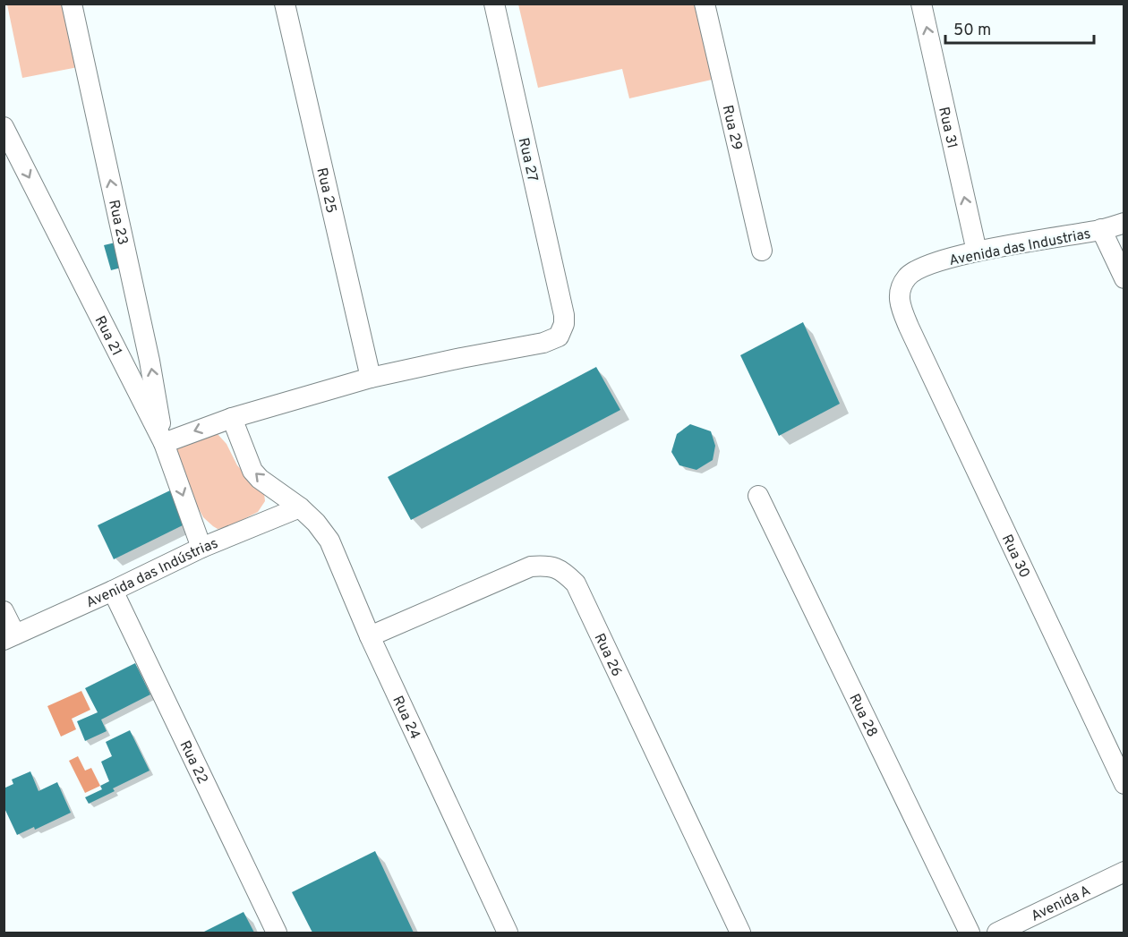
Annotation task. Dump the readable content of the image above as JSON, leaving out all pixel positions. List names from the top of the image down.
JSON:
{
  "streets": {
    "street": [
      "Rua 29",
      "Rua 31",
      "Rua 27",
      "Rua 25",
      "Rua 23",
      "Avenida das Industrias",
      "Rua 21",
      "Rua 30",
      "Avenida das Indústrias",
      "Rua 26",
      "Rua 28",
      "Rua 24",
      "Rua 22",
      "Avenida A"
    ]
  },
  "crossings": [
    ["Rua 31", "Avenida das Industrias"],
    ["Rua 27", "Rua 25"],
    ["Rua 23", "Rua 21"],
    ["Avenida das Industrias", "Rua 30"],
    ["Rua 21", "Avenida das Indústrias"],
    ["Avenida das Indústrias", "Rua 24"],
    ["Avenida das Indústrias", "Rua 22"],
    ["Rua 26", "Rua 24"]
  ],
  "one_way": ["Rua 31", "Rua 23", "Rua 21"],
  "scale_bar": "50 m"
}
